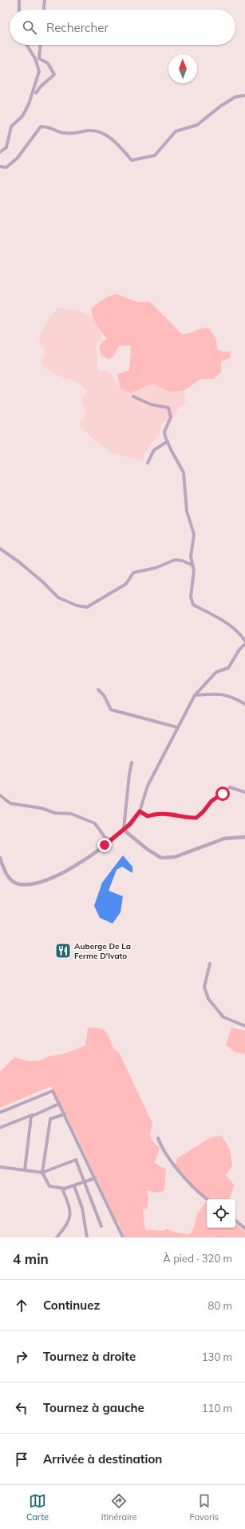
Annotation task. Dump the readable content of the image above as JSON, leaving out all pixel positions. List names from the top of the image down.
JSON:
{
  "places": {
    "restaurant": ["Auberge De La Ferme D'Ivato"]
  },
  "north": "top",
  "page": {
    "search": "Rechercher",
    "heading": ["4 min", "À pied · 320 m"],
    "list": [
      ["Continuez", "80 m"],
      ["Tournez à droite", "130 m"],
      ["Tournez à gauche", "110 m"],
      "Arrivée à destination"
    ],
    "nav": ["Carte", "Itinéraire", "Favoris"]
  }
}
